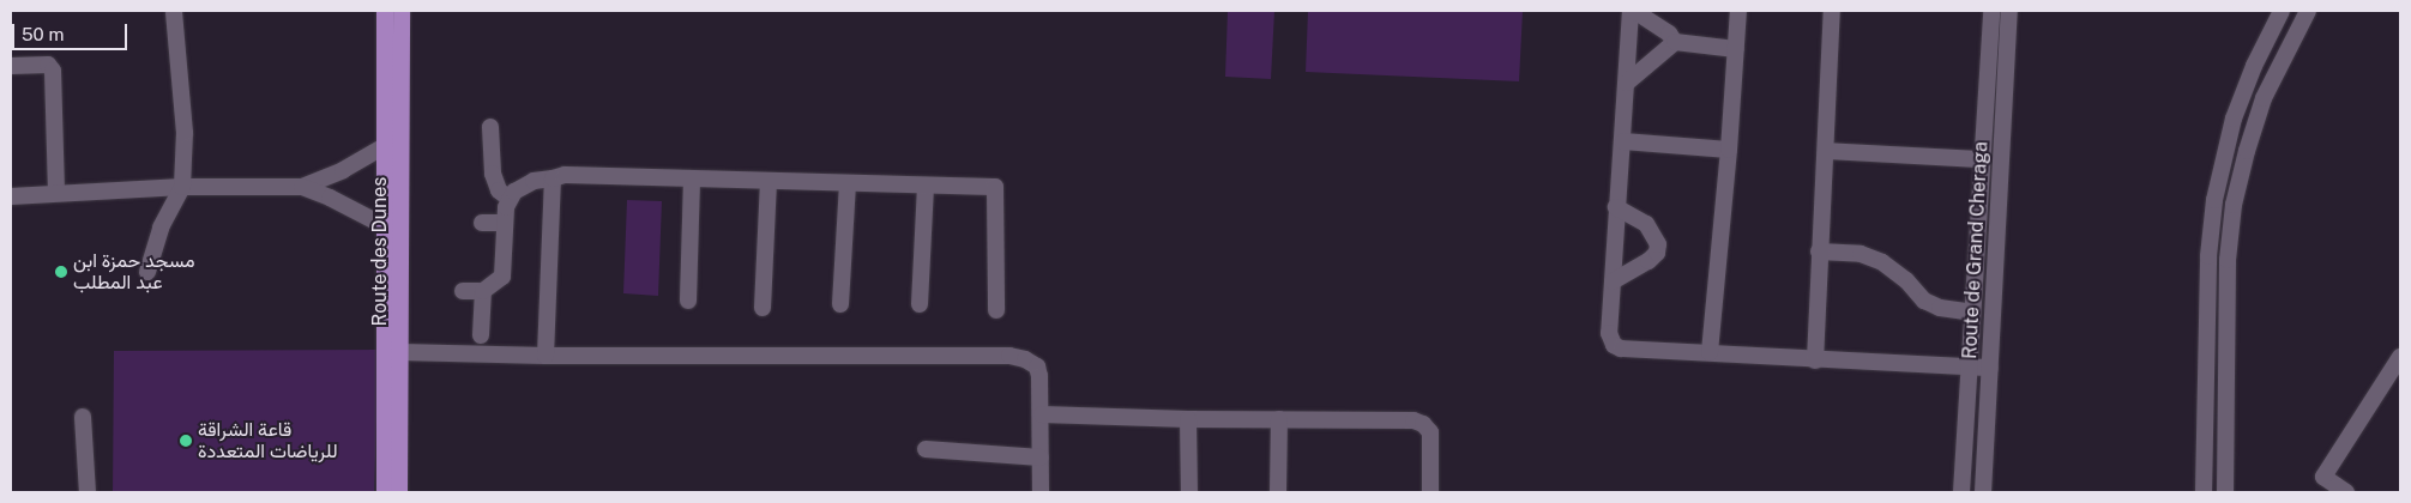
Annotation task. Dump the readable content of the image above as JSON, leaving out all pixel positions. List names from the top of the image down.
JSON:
{
  "streets": {
    "main road": ["Route des Dunes"],
    "street": ["Route de Grand Cheraga"]
  },
  "places": ["مسجد حمزة ابن عبد المطلب", "قاعة الشراقة للرياضات المتعددة"],
  "scale_bar": "50 m"
}
